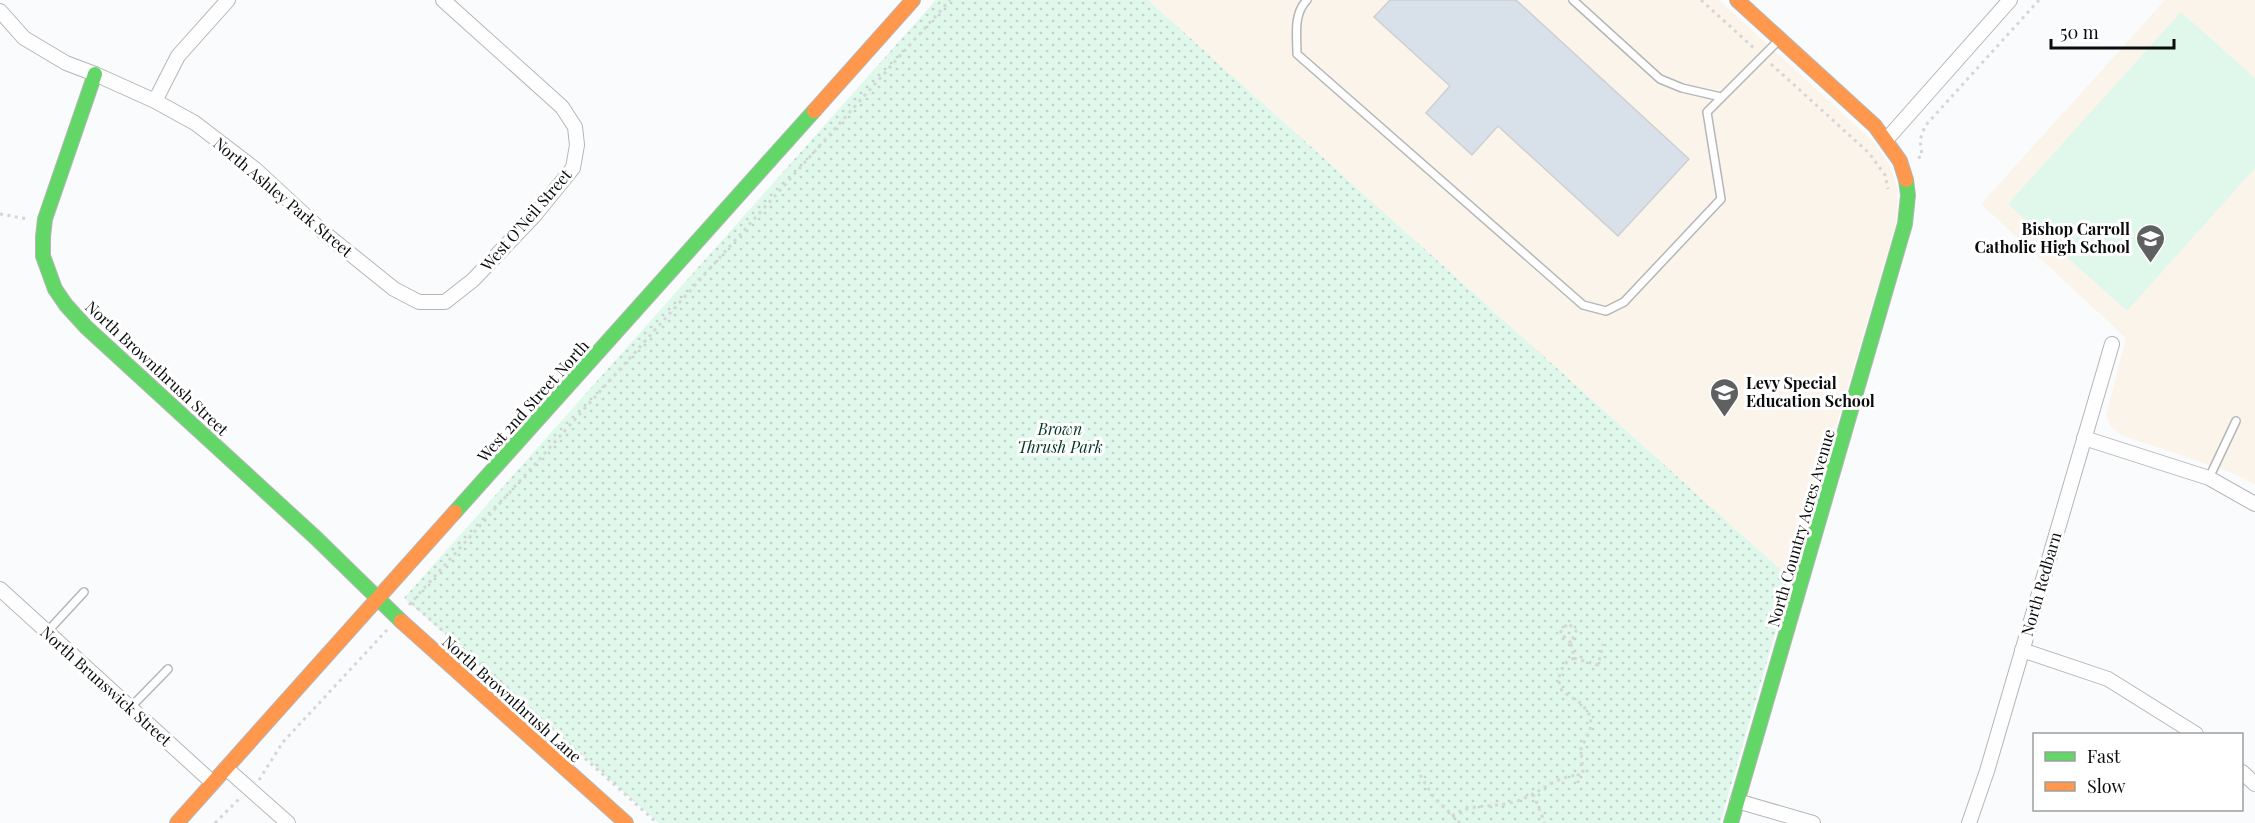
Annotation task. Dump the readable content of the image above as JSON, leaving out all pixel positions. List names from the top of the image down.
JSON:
{
  "streets": {
    "street": [
      "North Ashley Park Street",
      "West O'Neil Street",
      "North Brownthrush Street",
      "West 2nd Street North",
      "North Country Acres Avenue",
      "North Redbarn",
      "North Brunswick Street",
      "North Brownthrush Lane"
    ]
  },
  "crossings": [
    ["North Ashley Park Street", "West O'Neil Street"],
    ["North Ashley Park Street", "North Brownthrush Street"],
    ["North Brownthrush Street", "West 2nd Street North"],
    ["North Brownthrush Street", "North Brownthrush Lane"],
    ["West 2nd Street North", "North Brunswick Street"],
    ["West 2nd Street North", "North Brownthrush Lane"]
  ],
  "parks": ["Brown Thrush Park"],
  "places": {
    "school or university": ["Bishop Carroll Catholic High School", "Levy Special Education School"]
  },
  "legend": ["Fast", "Slow"],
  "scale_bar": "50 m"
}
